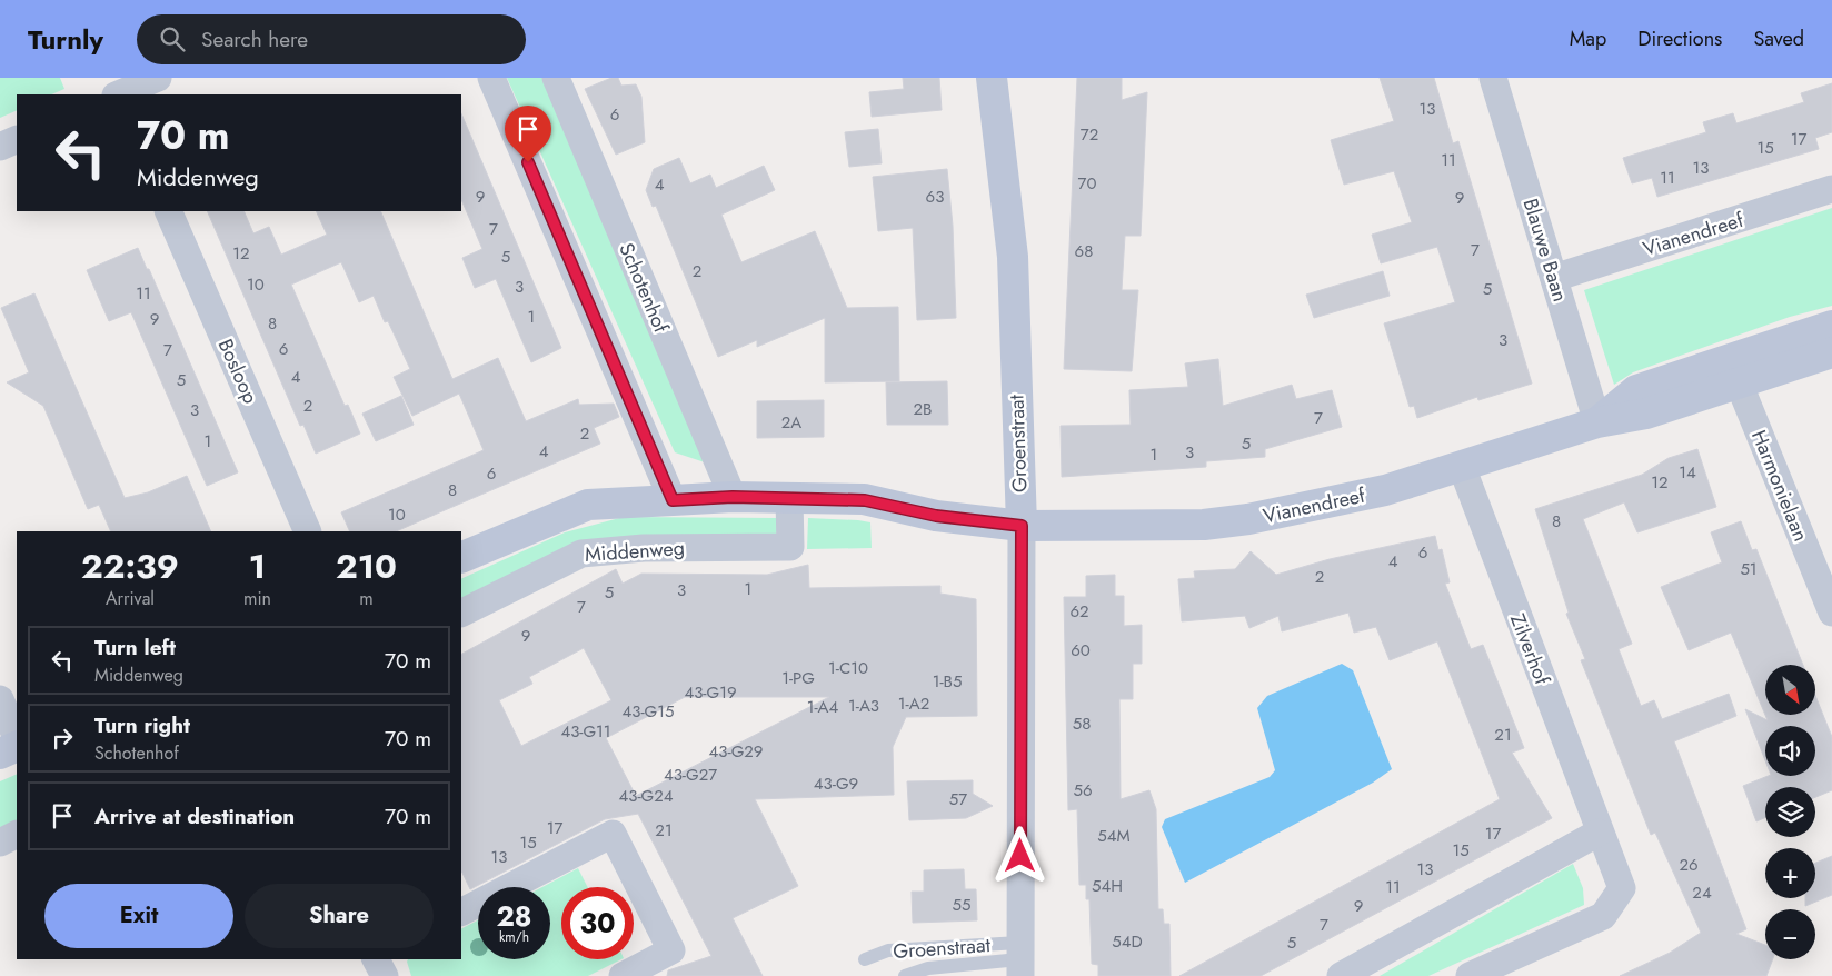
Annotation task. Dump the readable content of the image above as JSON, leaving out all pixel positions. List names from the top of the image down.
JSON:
{
  "streets": {
    "street": [
      "Vianendreef",
      "Blauwe Baan",
      "Schotenhof",
      "Bosloop",
      "Groenstraat",
      "Harmonielaan",
      "Middenweg",
      "Zilverhof"
    ]
  },
  "crossings": [
    ["Vianendreef", "Blauwe Baan"],
    ["Vianendreef", "Groenstraat"],
    ["Vianendreef", "Harmonielaan"],
    ["Vianendreef", "Zilverhof"]
  ],
  "house_numbers": [
    "13",
    "6",
    "72",
    "17",
    "15",
    "11",
    "13",
    "11",
    "70",
    "4",
    "9",
    "63",
    "9",
    "7",
    "7",
    "68",
    "12",
    "5",
    "2",
    "10",
    "3",
    "5",
    "11",
    "1",
    "9",
    "8",
    "3",
    "6",
    "7",
    "4",
    "5",
    "2",
    "2B",
    "3",
    "7",
    "2A",
    "2",
    "1",
    "5",
    "4",
    "3",
    "1",
    "14",
    "6",
    "12",
    "8",
    "10",
    "8",
    "6",
    "4",
    "51",
    "2",
    "1",
    "3",
    "5",
    "7",
    "62",
    "9",
    "60",
    "1-C10",
    "1-PG",
    "1-B5",
    "43-G19",
    "1-A2",
    "1-A3",
    "1-A4",
    "43-G15",
    "58",
    "43-G11",
    "21",
    "43-G29",
    "43-G27",
    "43-G9",
    "56",
    "43-G24",
    "57",
    "17",
    "21",
    "17",
    "54M",
    "15",
    "15",
    "13",
    "26",
    "13",
    "54H",
    "11",
    "24",
    "55",
    "9",
    "7",
    "54D",
    "5"
  ],
  "north": "bottom right",
  "page": {
    "header": "Turnly",
    "search": "Search here",
    "nav": ["Map", "Directions", "Saved"],
    "turn": ["70 m", "Middenweg"],
    "eta": [
      "22:39",
      "Arrival",
      "1",
      "min",
      "210",
      "m"
    ],
    "list": [
      {
        "name": "Turn left",
        "note": "Middenweg",
        "value": "70 m"
      },
      {
        "name": "Turn right",
        "note": "Schotenhof",
        "value": "70 m"
      },
      {
        "name": "Arrive at destination",
        "value": "70 m"
      }
    ],
    "map_buttons": ["+", "−"],
    "buttons": ["Exit", "Share"],
    "speed": "28 km/h",
    "limit": "30"
  }
}
